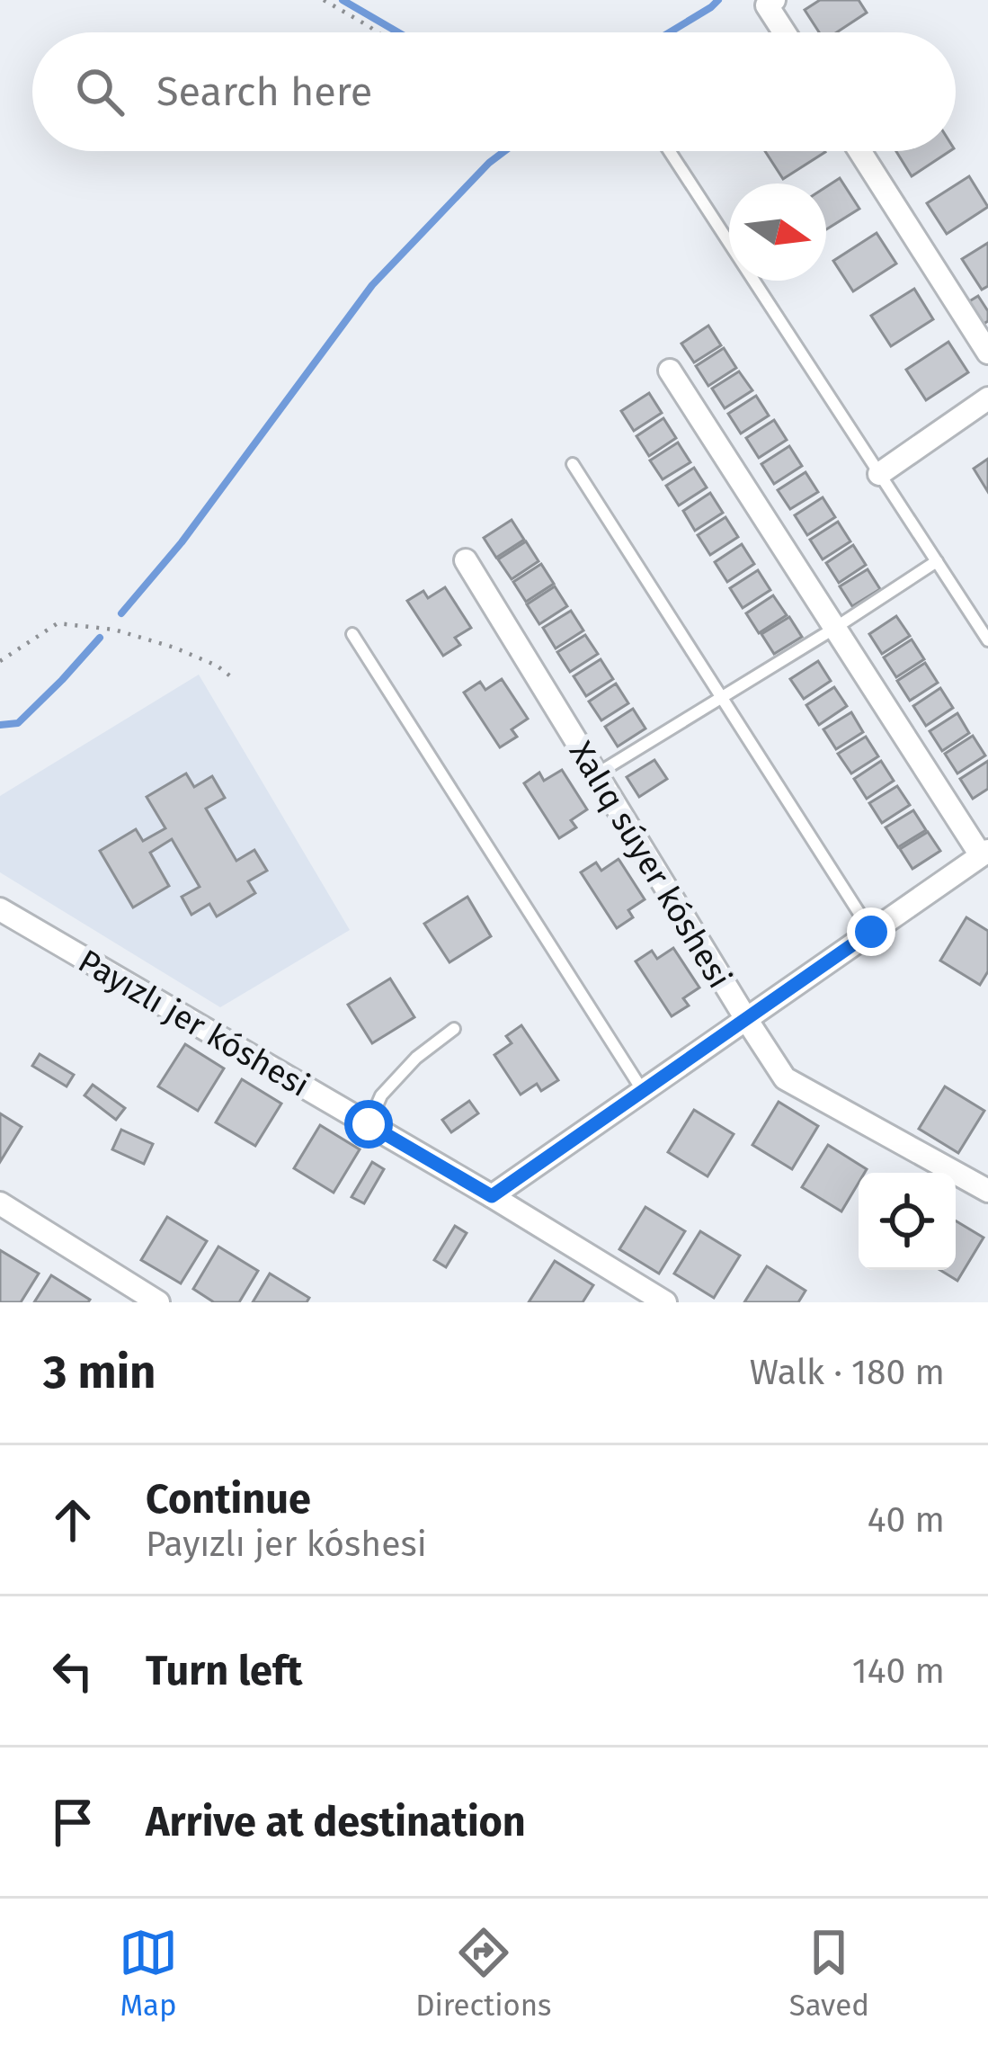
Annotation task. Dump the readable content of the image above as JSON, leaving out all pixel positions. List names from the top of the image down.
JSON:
{
  "streets": {
    "street": ["Xalıq súyer kóshesi", "Payızlı jer kóshesi"]
  },
  "north": "right",
  "page": {
    "search": "Search here",
    "heading": ["3 min", "Walk · 180 m"],
    "list": [
      ["Continue", "Payızlı jer kóshesi", "40 m"],
      ["Turn left", "140 m"],
      "Arrive at destination"
    ],
    "nav": ["Map", "Directions", "Saved"]
  }
}
